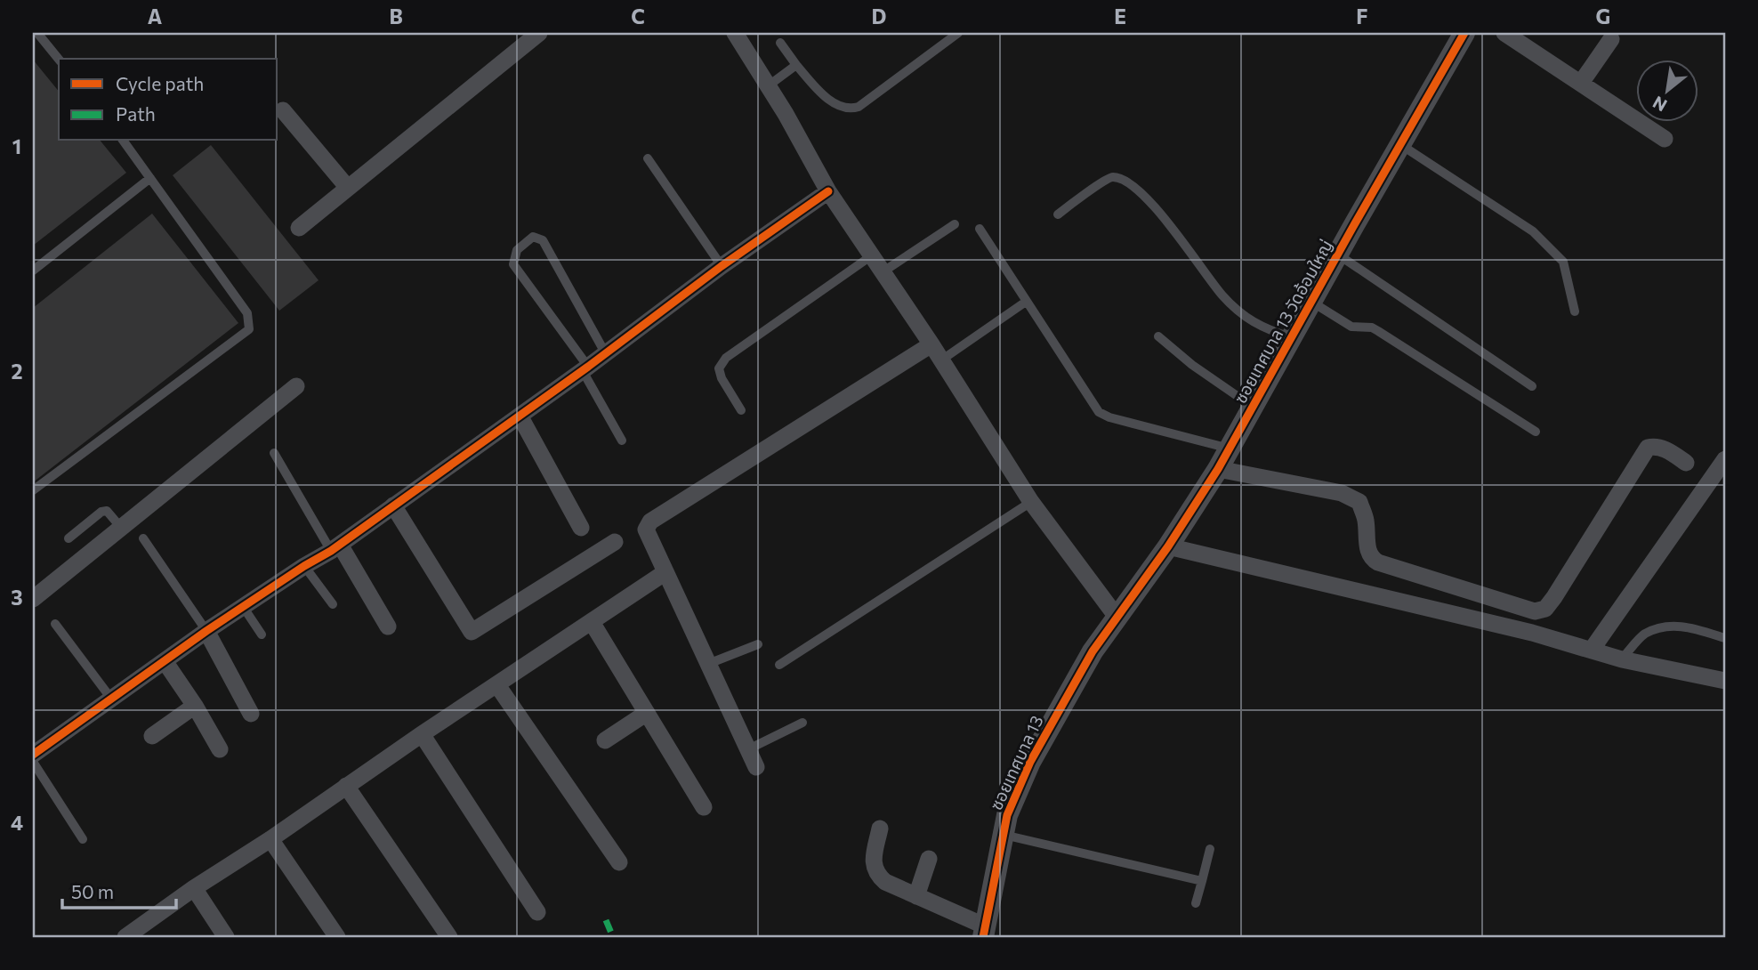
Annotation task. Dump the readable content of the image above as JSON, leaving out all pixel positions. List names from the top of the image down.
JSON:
{
  "streets": {
    "street": ["ซอยเทศบาล 13 วัดอ้อมใหญ่", "ซอยเทศบาล 13"]
  },
  "crossings": [
    ["ซอยเทศบาล 13 วัดอ้อมใหญ่", "ซอยเทศบาล 13"]
  ],
  "legend": ["Cycle path", "Path"],
  "scale_bar": "50 m",
  "north": "bottom left",
  "grid": {
    "columns": [
      "A",
      "B",
      "C",
      "D",
      "E",
      "F",
      "G"
    ],
    "rows": [
      "1",
      "2",
      "3",
      "4"
    ]
  }
}
